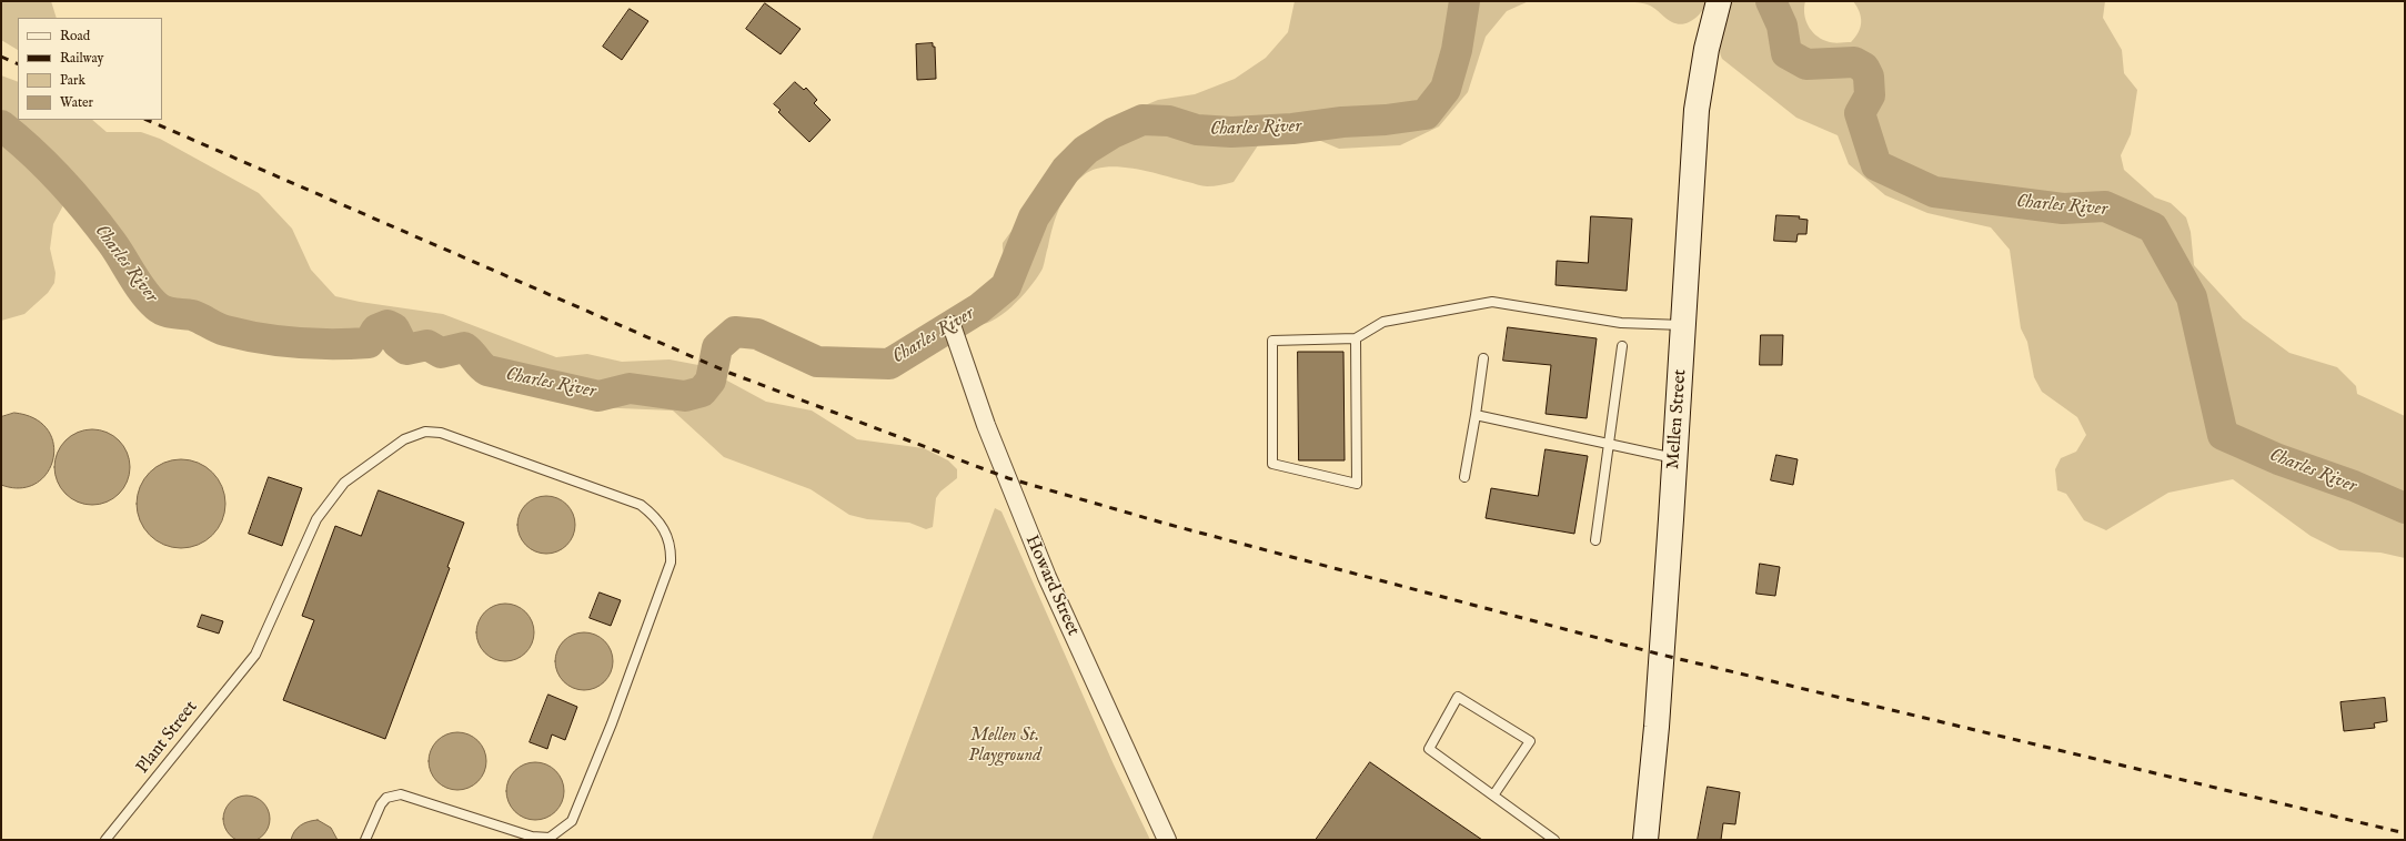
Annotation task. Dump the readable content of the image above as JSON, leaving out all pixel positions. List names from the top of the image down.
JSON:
{
  "streets": {
    "street": ["Mellen Street", "Howard Street"],
    "lane": ["Plant Street"]
  },
  "water": ["Charles River"],
  "parks": ["Mellen St. Playground"],
  "legend": [
    "Road",
    "Railway",
    "Park",
    "Water"
  ]
}
